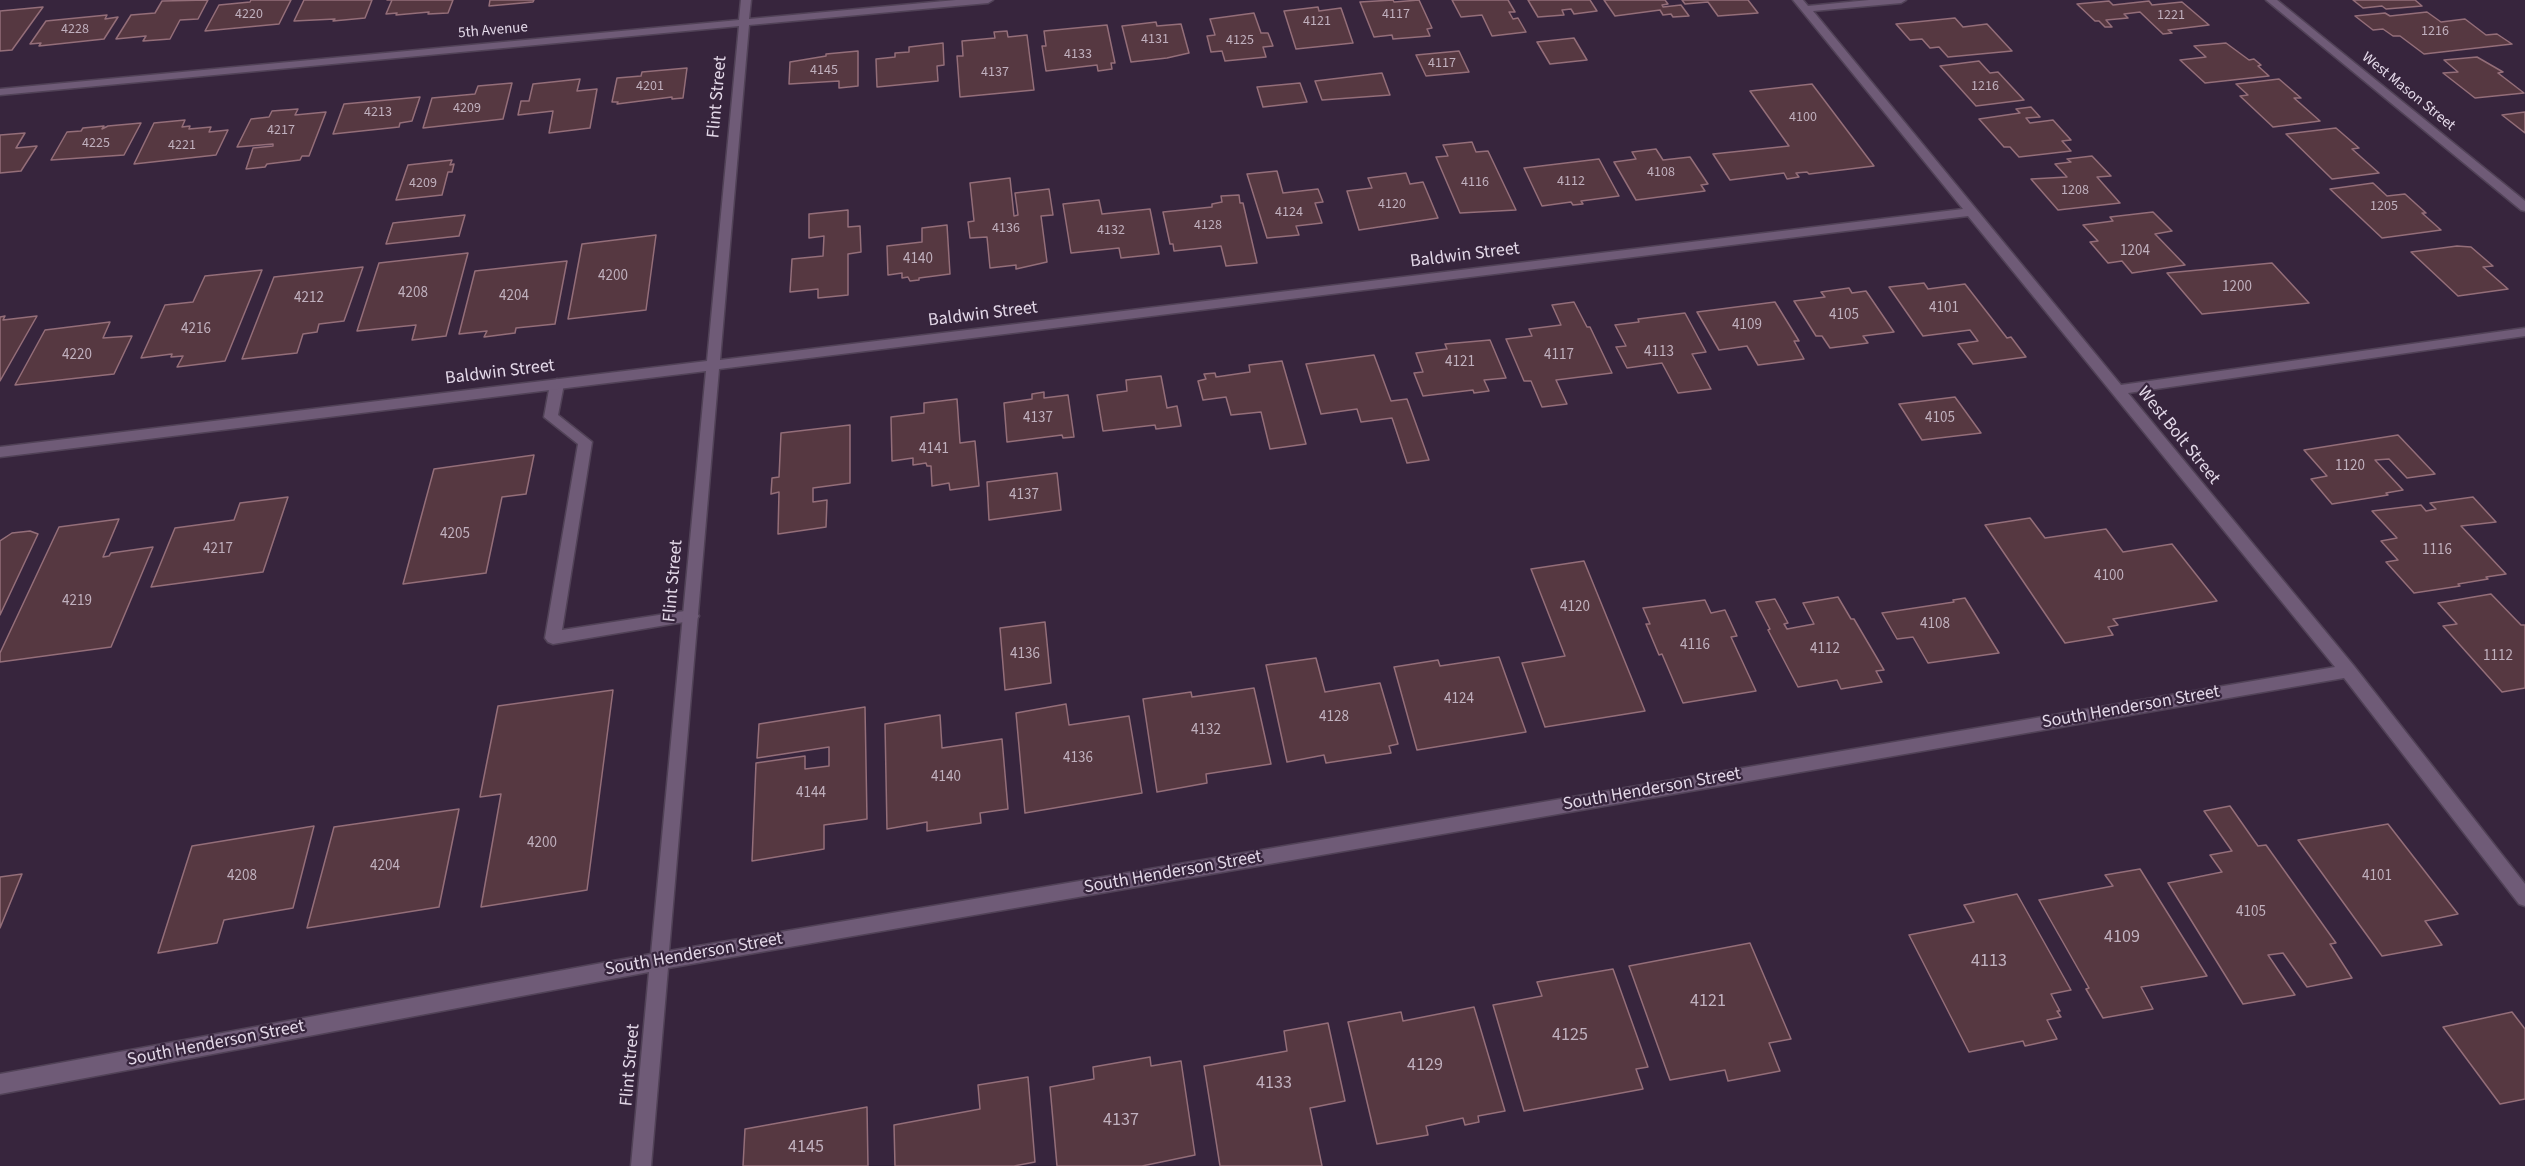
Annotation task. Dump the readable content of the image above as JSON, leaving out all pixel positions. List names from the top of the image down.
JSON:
{
  "streets": {
    "street": [
      "5th Avenue",
      "West Mason Street",
      "Flint Street",
      "Baldwin Street",
      "West Bolt Street",
      "South Henderson Street"
    ]
  },
  "crossings": [
    ["5th Avenue", "Flint Street"],
    ["Flint Street", "Baldwin Street"],
    ["Flint Street", "South Henderson Street"],
    ["Baldwin Street", "West Bolt Street"],
    ["West Bolt Street", "South Henderson Street"]
  ],
  "house_numbers": [
    "4220",
    "4117",
    "1221",
    "4121",
    "4228",
    "1216",
    "4131",
    "4125",
    "4133",
    "4117",
    "4145",
    "4137",
    "4201",
    "1216",
    "4209",
    "4213",
    "4100",
    "4217",
    "4225",
    "4221",
    "4108",
    "4112",
    "4116",
    "4209",
    "1208",
    "4120",
    "1205",
    "4124",
    "4128",
    "4136",
    "4132",
    "1204",
    "4140",
    "4200",
    "1200",
    "4208",
    "4204",
    "4212",
    "4101",
    "4105",
    "4109",
    "4216",
    "4113",
    "4220",
    "4117",
    "4121",
    "4137",
    "4105",
    "4141",
    "1120",
    "4137",
    "4205",
    "4217",
    "1116",
    "4100",
    "4219",
    "4120",
    "4108",
    "4116",
    "4112",
    "4136",
    "1112",
    "4124",
    "4128",
    "4132",
    "4136",
    "4140",
    "4144",
    "4200",
    "4204",
    "4208",
    "4101",
    "4105",
    "4109",
    "4113",
    "4121",
    "4125",
    "4129",
    "4133",
    "4137",
    "4145"
  ]
}
